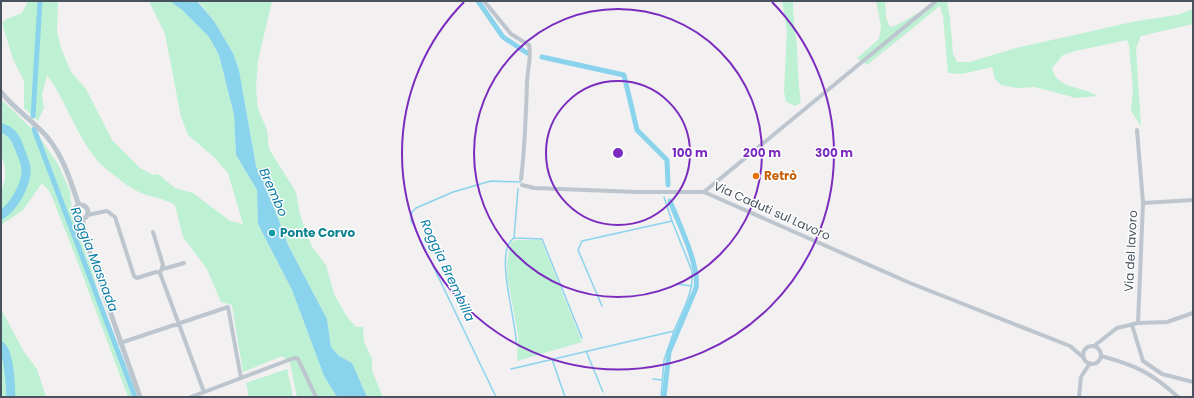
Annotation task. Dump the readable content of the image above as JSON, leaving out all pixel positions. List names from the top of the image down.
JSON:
{
  "streets": {
    "street": ["Via Caduti sul Lavoro", "Via del lavoro"]
  },
  "water": ["Brembo", "Roggia Masnada", "Roggia Brembilla"],
  "places": ["Retrò", "Ponte Corvo"],
  "rings": ["100 m", "200 m", "300 m"]
}
